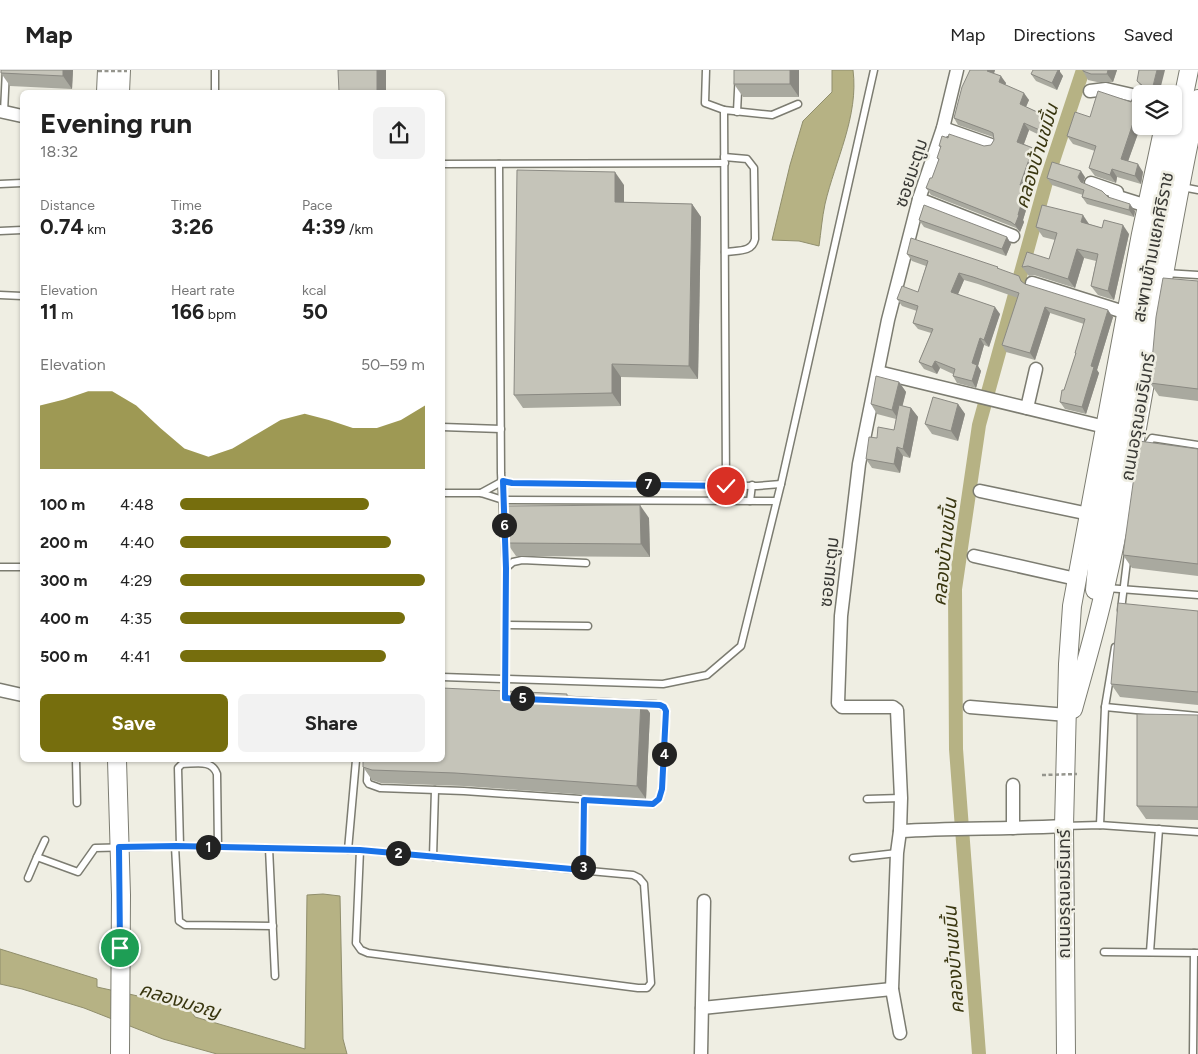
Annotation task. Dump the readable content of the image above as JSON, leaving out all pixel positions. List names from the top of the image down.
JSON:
{
  "streets": {
    "main road": ["สะพานข้ามแยกศิริราช", "ถนนอรุณอมรินทร์"],
    "street": ["ซอยมะตูม"]
  },
  "crossings": [
    ["สะพานข้ามแยกศิริราช", "ถนนอรุณอมรินทร์"]
  ],
  "water": ["คลองบ้านขมิ้น", "คลองมอญ"],
  "page": {
    "header": "Map",
    "nav": ["Map", "Directions", "Saved"],
    "heading": ["Evening run", "18:32"],
    "stats": [
      ["Distance", "0.74 km"],
      ["Time", "3:26"],
      ["Pace", "4:39 /km"],
      ["Elevation", "11 m"],
      ["Heart rate", "166 bpm"],
      ["kcal", "50"]
    ],
    "chart": ["Elevation", "50–59 m"],
    "pins": [
      "7",
      "6",
      "5",
      "4",
      "1",
      "2",
      "3"
    ],
    "list": [
      {
        "name": "100 m",
        "note": "4:48"
      },
      {
        "name": "200 m",
        "note": "4:40"
      },
      {
        "name": "300 m",
        "note": "4:29"
      },
      {
        "name": "400 m",
        "note": "4:35"
      },
      {
        "name": "500 m",
        "note": "4:41"
      }
    ],
    "buttons": ["Save", "Share"]
  }
}
